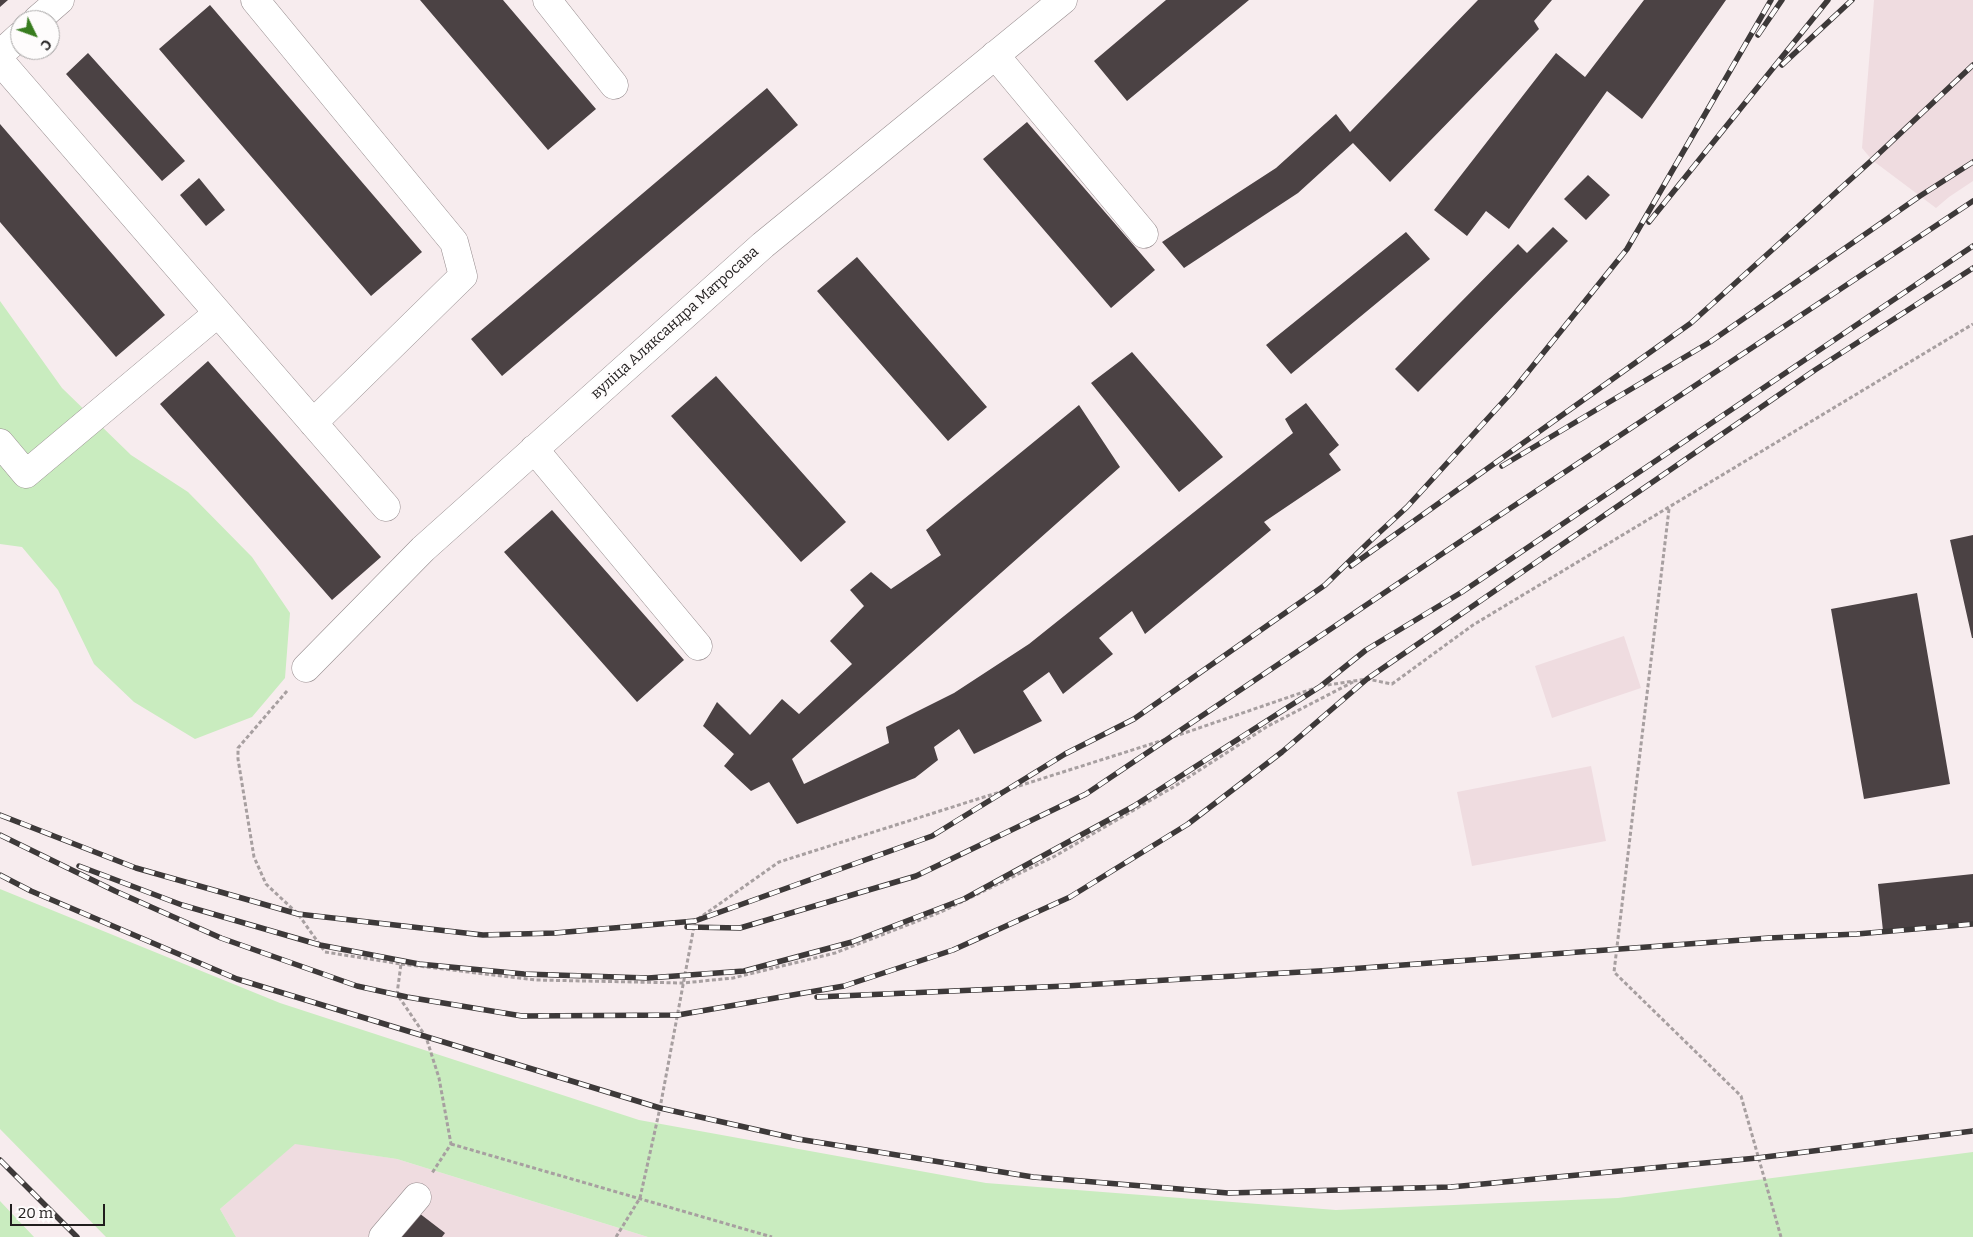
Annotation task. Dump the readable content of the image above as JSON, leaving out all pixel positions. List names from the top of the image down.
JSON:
{
  "streets": {
    "street": ["вуліца Аляксандра Матросава"]
  },
  "scale_bar": "20 m",
  "north": "bottom right"
}
